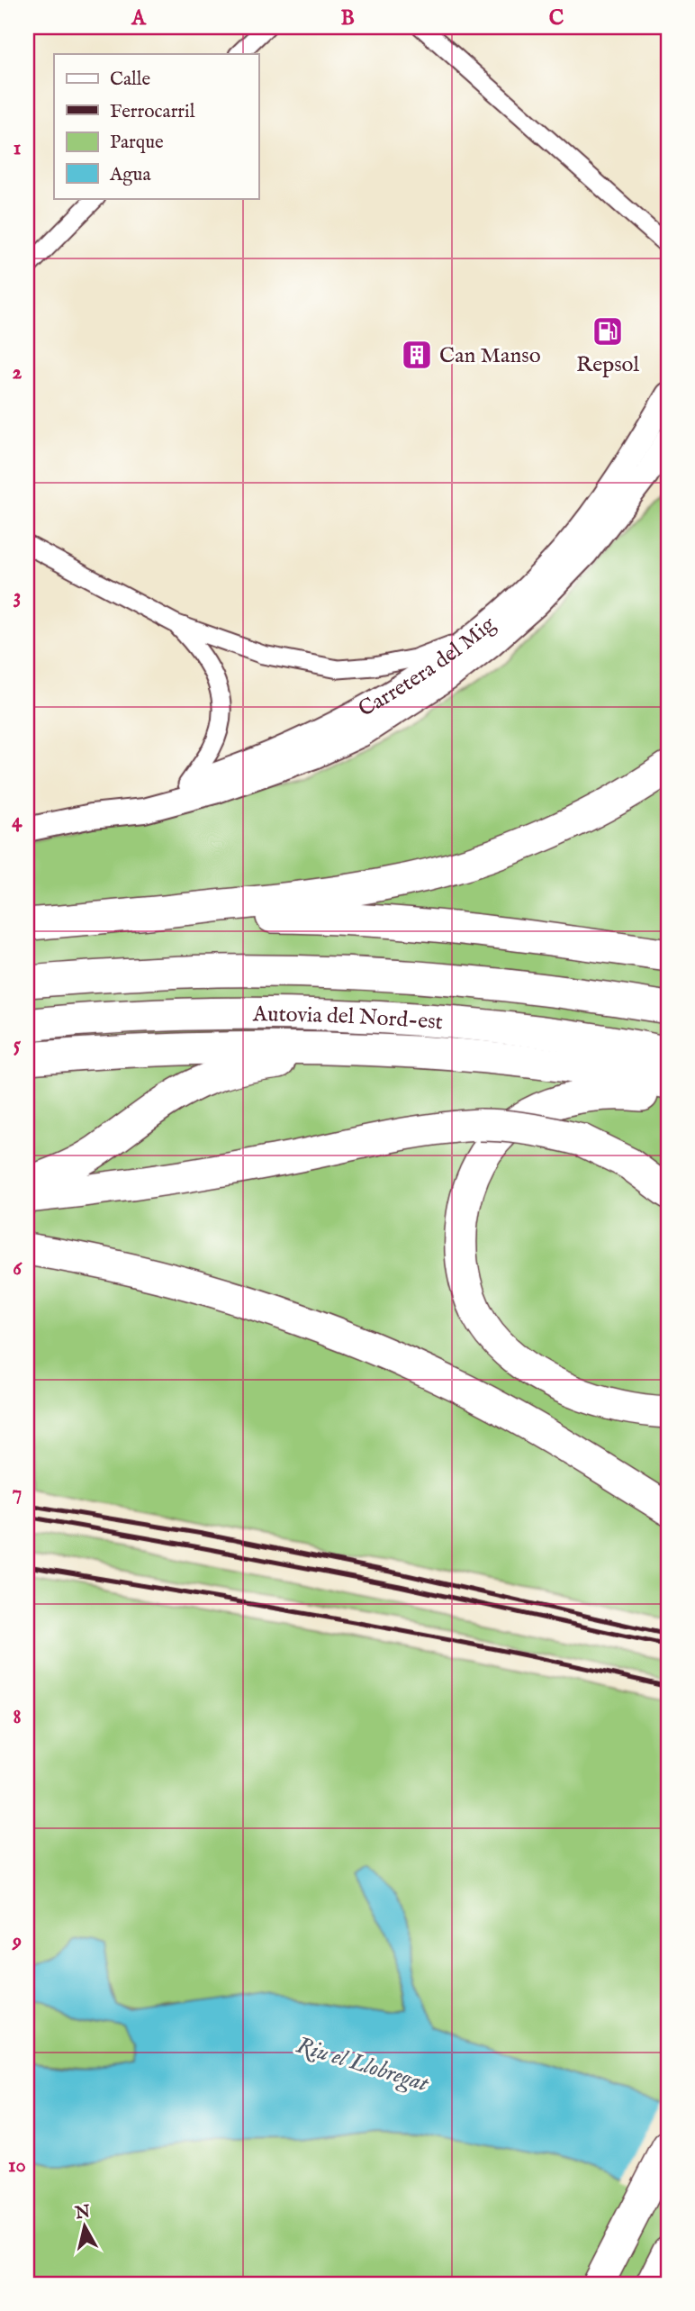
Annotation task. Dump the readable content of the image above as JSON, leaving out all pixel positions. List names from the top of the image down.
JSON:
{
  "streets": {
    "highway": ["Autovia del Nord-est"],
    "street": ["Carretera del Mig"]
  },
  "water": ["Riu el Llobregat"],
  "places": {
    "fuel station": ["Repsol"],
    "building": ["Can Manso"]
  },
  "legend": [
    "Calle",
    "Ferrocarril",
    "Parque",
    "Agua"
  ],
  "north": "top",
  "grid": {
    "columns": ["A", "B", "C"],
    "rows": [
      "1",
      "2",
      "3",
      "4",
      "5",
      "6",
      "7",
      "8",
      "9",
      "10"
    ]
  }
}
